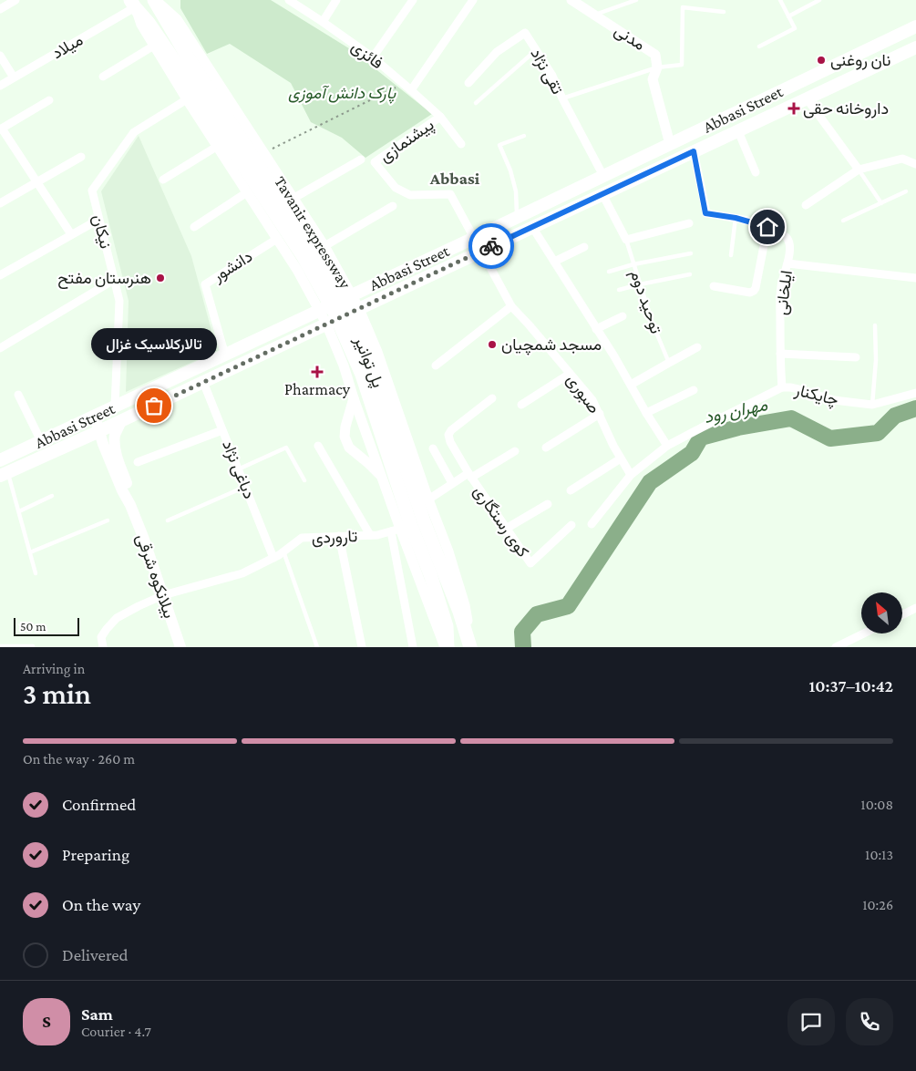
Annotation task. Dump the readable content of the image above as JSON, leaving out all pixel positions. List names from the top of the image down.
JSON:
{
  "streets": {
    "highway": ["Tavanir expressway", "پل توانیر"],
    "main road": ["Abbasi Street", "بیلانکوه شرقی"],
    "street": [
      "مدنی",
      "میلاد",
      "فائزی",
      "تقی نژاد",
      "پیشنمازی",
      "نیکان",
      "دانشور",
      "ایلخانی",
      "توحید دوم",
      "صبوری",
      "چایکنار",
      "دباغی نژاد",
      "کوی رستگاری",
      "تاروردی"
    ]
  },
  "crossings": [
    ["مدنی", "Abbasi Street"],
    ["میلاد", "Tavanir expressway"],
    ["فائزی", "پیشنمازی"],
    ["تقی نژاد", "Abbasi Street"],
    ["Abbasi Street", "پیشنمازی"],
    ["Abbasi Street", "نیکان"],
    ["Abbasi Street", "Tavanir expressway"],
    ["Abbasi Street", "دانشور"],
    ["Abbasi Street", "ایلخانی"],
    ["Abbasi Street", "توحید دوم"],
    ["Abbasi Street", "صبوری"],
    ["Abbasi Street", "دباغی نژاد"],
    ["Abbasi Street", "بیلانکوه شرقی"],
    ["نیکان", "Tavanir expressway"],
    ["Tavanir expressway", "دانشور"],
    ["Tavanir expressway", "پل توانیر"],
    ["Tavanir expressway", "کوی رستگاری"],
    ["Tavanir expressway", "تاروردی"],
    ["ایلخانی", "چایکنار"],
    ["صبوری", "چایکنار"],
    ["دباغی نژاد", "تاروردی"],
    ["تاروردی", "بیلانکوه شرقی"]
  ],
  "districts": ["Abbasi"],
  "water": ["مهران رود"],
  "parks": ["پارک دانش آموزی"],
  "places": {
    "other": [
      "نان روغنی",
      "هنرستان مفتح",
      "مسجد شمچیان",
      "تالارکلاسیک غزال"
    ],
    "health": ["داروخانه حقی", "Pharmacy"]
  },
  "scale_bar": "50 m",
  "north": "top left",
  "page": {
    "bubble": "تالارکلاسیک غزال",
    "scale": "50 m",
    "heading": ["3 min", "Arriving in", "10:37–10:42"],
    "panel": ["Sam", "Courier · 4.7"],
    "bar": "On the way · 260 m",
    "list": [
      ["Confirmed", "10:08"],
      ["Preparing", "10:13"],
      ["On the way", "10:26"],
      "Delivered"
    ],
    "round": "S"
  }
}
